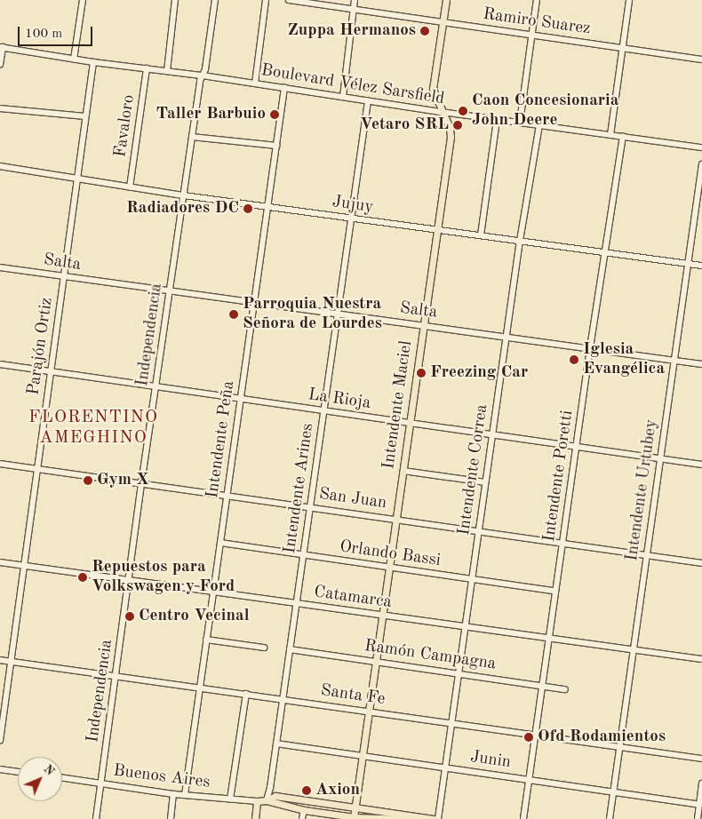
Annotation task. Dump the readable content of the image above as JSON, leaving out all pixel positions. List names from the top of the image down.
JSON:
{
  "streets": {
    "main road": ["Intendente Maciel", "Buenos Aires"],
    "street": [
      "Ramiro Suarez",
      "Boulevard Vélez Sarsfield",
      "Favaloro",
      "Jujuy",
      "Salta",
      "Independencia",
      "Parajón Ortiz",
      "La Rioja",
      "Intendente Peña",
      "Intendente Correa",
      "Intendente Poretti",
      "Intendente Arines",
      "Intendente Urtubey",
      "San Juan",
      "Orlando Bassi",
      "Catamarca",
      "Ramón Campagna",
      "Santa Fe",
      "Junin"
    ]
  },
  "crossings": [
    ["Ramiro Suarez", "Intendente Maciel"],
    ["Boulevard Vélez Sarsfield", "Favaloro"],
    ["Boulevard Vélez Sarsfield", "Independencia"],
    ["Boulevard Vélez Sarsfield", "Parajón Ortiz"],
    ["Boulevard Vélez Sarsfield", "Intendente Maciel"],
    ["Boulevard Vélez Sarsfield", "Intendente Peña"],
    ["Boulevard Vélez Sarsfield", "Intendente Correa"],
    ["Boulevard Vélez Sarsfield", "Intendente Poretti"],
    ["Boulevard Vélez Sarsfield", "Intendente Arines"],
    ["Favaloro", "Jujuy"],
    ["Jujuy", "Independencia"],
    ["Jujuy", "Parajón Ortiz"],
    ["Jujuy", "Intendente Maciel"],
    ["Jujuy", "Intendente Peña"],
    ["Jujuy", "Intendente Correa"],
    ["Jujuy", "Intendente Poretti"],
    ["Jujuy", "Intendente Arines"],
    ["Jujuy", "Intendente Urtubey"],
    ["Salta", "Independencia"],
    ["Salta", "Parajón Ortiz"],
    ["Salta", "Intendente Maciel"],
    ["Salta", "Intendente Peña"],
    ["Salta", "Intendente Correa"],
    ["Salta", "Intendente Poretti"],
    ["Salta", "Intendente Arines"],
    ["Salta", "Intendente Urtubey"],
    ["Independencia", "La Rioja"],
    ["Independencia", "San Juan"],
    ["Independencia", "Catamarca"],
    ["Independencia", "Santa Fe"],
    ["Independencia", "Buenos Aires"],
    ["Parajón Ortiz", "La Rioja"],
    ["Parajón Ortiz", "San Juan"],
    ["Parajón Ortiz", "Catamarca"],
    ["Parajón Ortiz", "Santa Fe"],
    ["La Rioja", "Intendente Maciel"],
    ["La Rioja", "Intendente Peña"],
    ["La Rioja", "Intendente Correa"],
    ["La Rioja", "Intendente Poretti"],
    ["La Rioja", "Intendente Arines"],
    ["La Rioja", "Intendente Urtubey"],
    ["Intendente Maciel", "San Juan"],
    ["Intendente Maciel", "Orlando Bassi"],
    ["Intendente Maciel", "Catamarca"],
    ["Intendente Maciel", "Ramón Campagna"],
    ["Intendente Maciel", "Santa Fe"],
    ["Intendente Maciel", "Junin"],
    ["Intendente Maciel", "Buenos Aires"],
    ["Intendente Peña", "San Juan"],
    ["Intendente Peña", "Orlando Bassi"],
    ["Intendente Peña", "Catamarca"],
    ["Intendente Peña", "Santa Fe"],
    ["Intendente Peña", "Buenos Aires"],
    ["Intendente Correa", "San Juan"],
    ["Intendente Correa", "Orlando Bassi"],
    ["Intendente Correa", "Catamarca"],
    ["Intendente Correa", "Ramón Campagna"],
    ["Intendente Correa", "Santa Fe"],
    ["Intendente Correa", "Junin"],
    ["Intendente Correa", "Buenos Aires"],
    ["Intendente Poretti", "San Juan"],
    ["Intendente Poretti", "Orlando Bassi"],
    ["Intendente Poretti", "Catamarca"],
    ["Intendente Poretti", "Ramón Campagna"],
    ["Intendente Poretti", "Santa Fe"],
    ["Intendente Poretti", "Junin"],
    ["Intendente Arines", "San Juan"],
    ["Intendente Arines", "Orlando Bassi"],
    ["Intendente Arines", "Catamarca"],
    ["Intendente Arines", "Ramón Campagna"],
    ["Intendente Arines", "Santa Fe"],
    ["Intendente Arines", "Junin"],
    ["Intendente Arines", "Buenos Aires"],
    ["Intendente Urtubey", "San Juan"],
    ["Intendente Urtubey", "Catamarca"],
    ["Intendente Urtubey", "Santa Fe"],
    ["Intendente Urtubey", "Junin"]
  ],
  "districts": ["FLORENTINO AMEGHINO"],
  "places": [
    "Zuppa Hermanos",
    "Caon Concesionaria John Deere",
    "Taller Barbuio",
    "Vetaro SRL",
    "Radiadores DC",
    "Parroquia Nuestra Señora de Lourdes",
    "Iglesia Evangélica",
    "Freezing Car",
    "Gym X",
    "Repuestos para Volkswagen y Ford",
    "Centro Vecinal",
    "Ofd Rodamientos",
    "Axion"
  ],
  "scale_bar": "100 m",
  "north": "top right"
}
